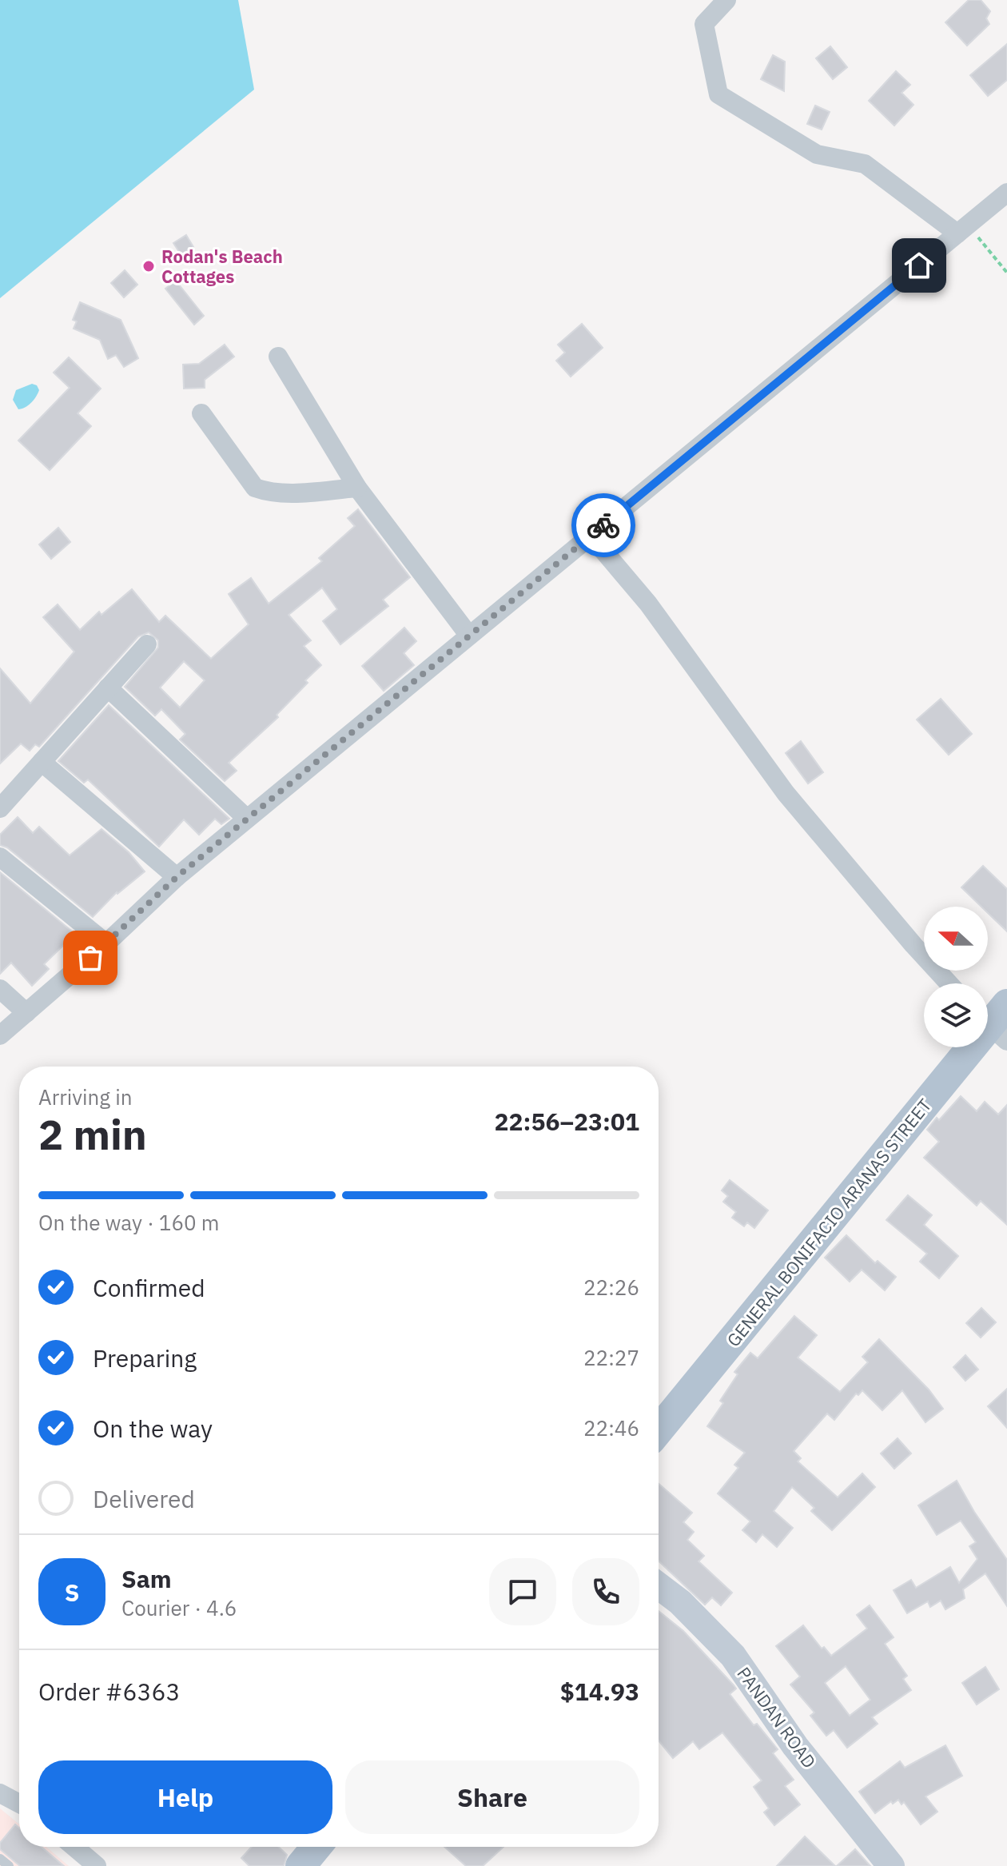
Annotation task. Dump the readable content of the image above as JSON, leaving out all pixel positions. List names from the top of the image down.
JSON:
{
  "streets": {
    "main road": ["GENERAL BONIFACIO ARANAS STREET"],
    "street": ["PANDAN ROAD"]
  },
  "places": ["Rodan's Beach Cottages"],
  "north": "left",
  "page": {
    "heading": ["2 min", "Arriving in", "22:56–23:01"],
    "panel": [
      "Sam",
      "Courier · 4.6",
      "Order #6363",
      "$14.93"
    ],
    "bar": "On the way · 160 m",
    "list": [
      ["Confirmed", "22:26"],
      ["Preparing", "22:27"],
      ["On the way", "22:46"],
      "Delivered"
    ],
    "round": "S",
    "buttons": ["Help", "Share"]
  }
}
